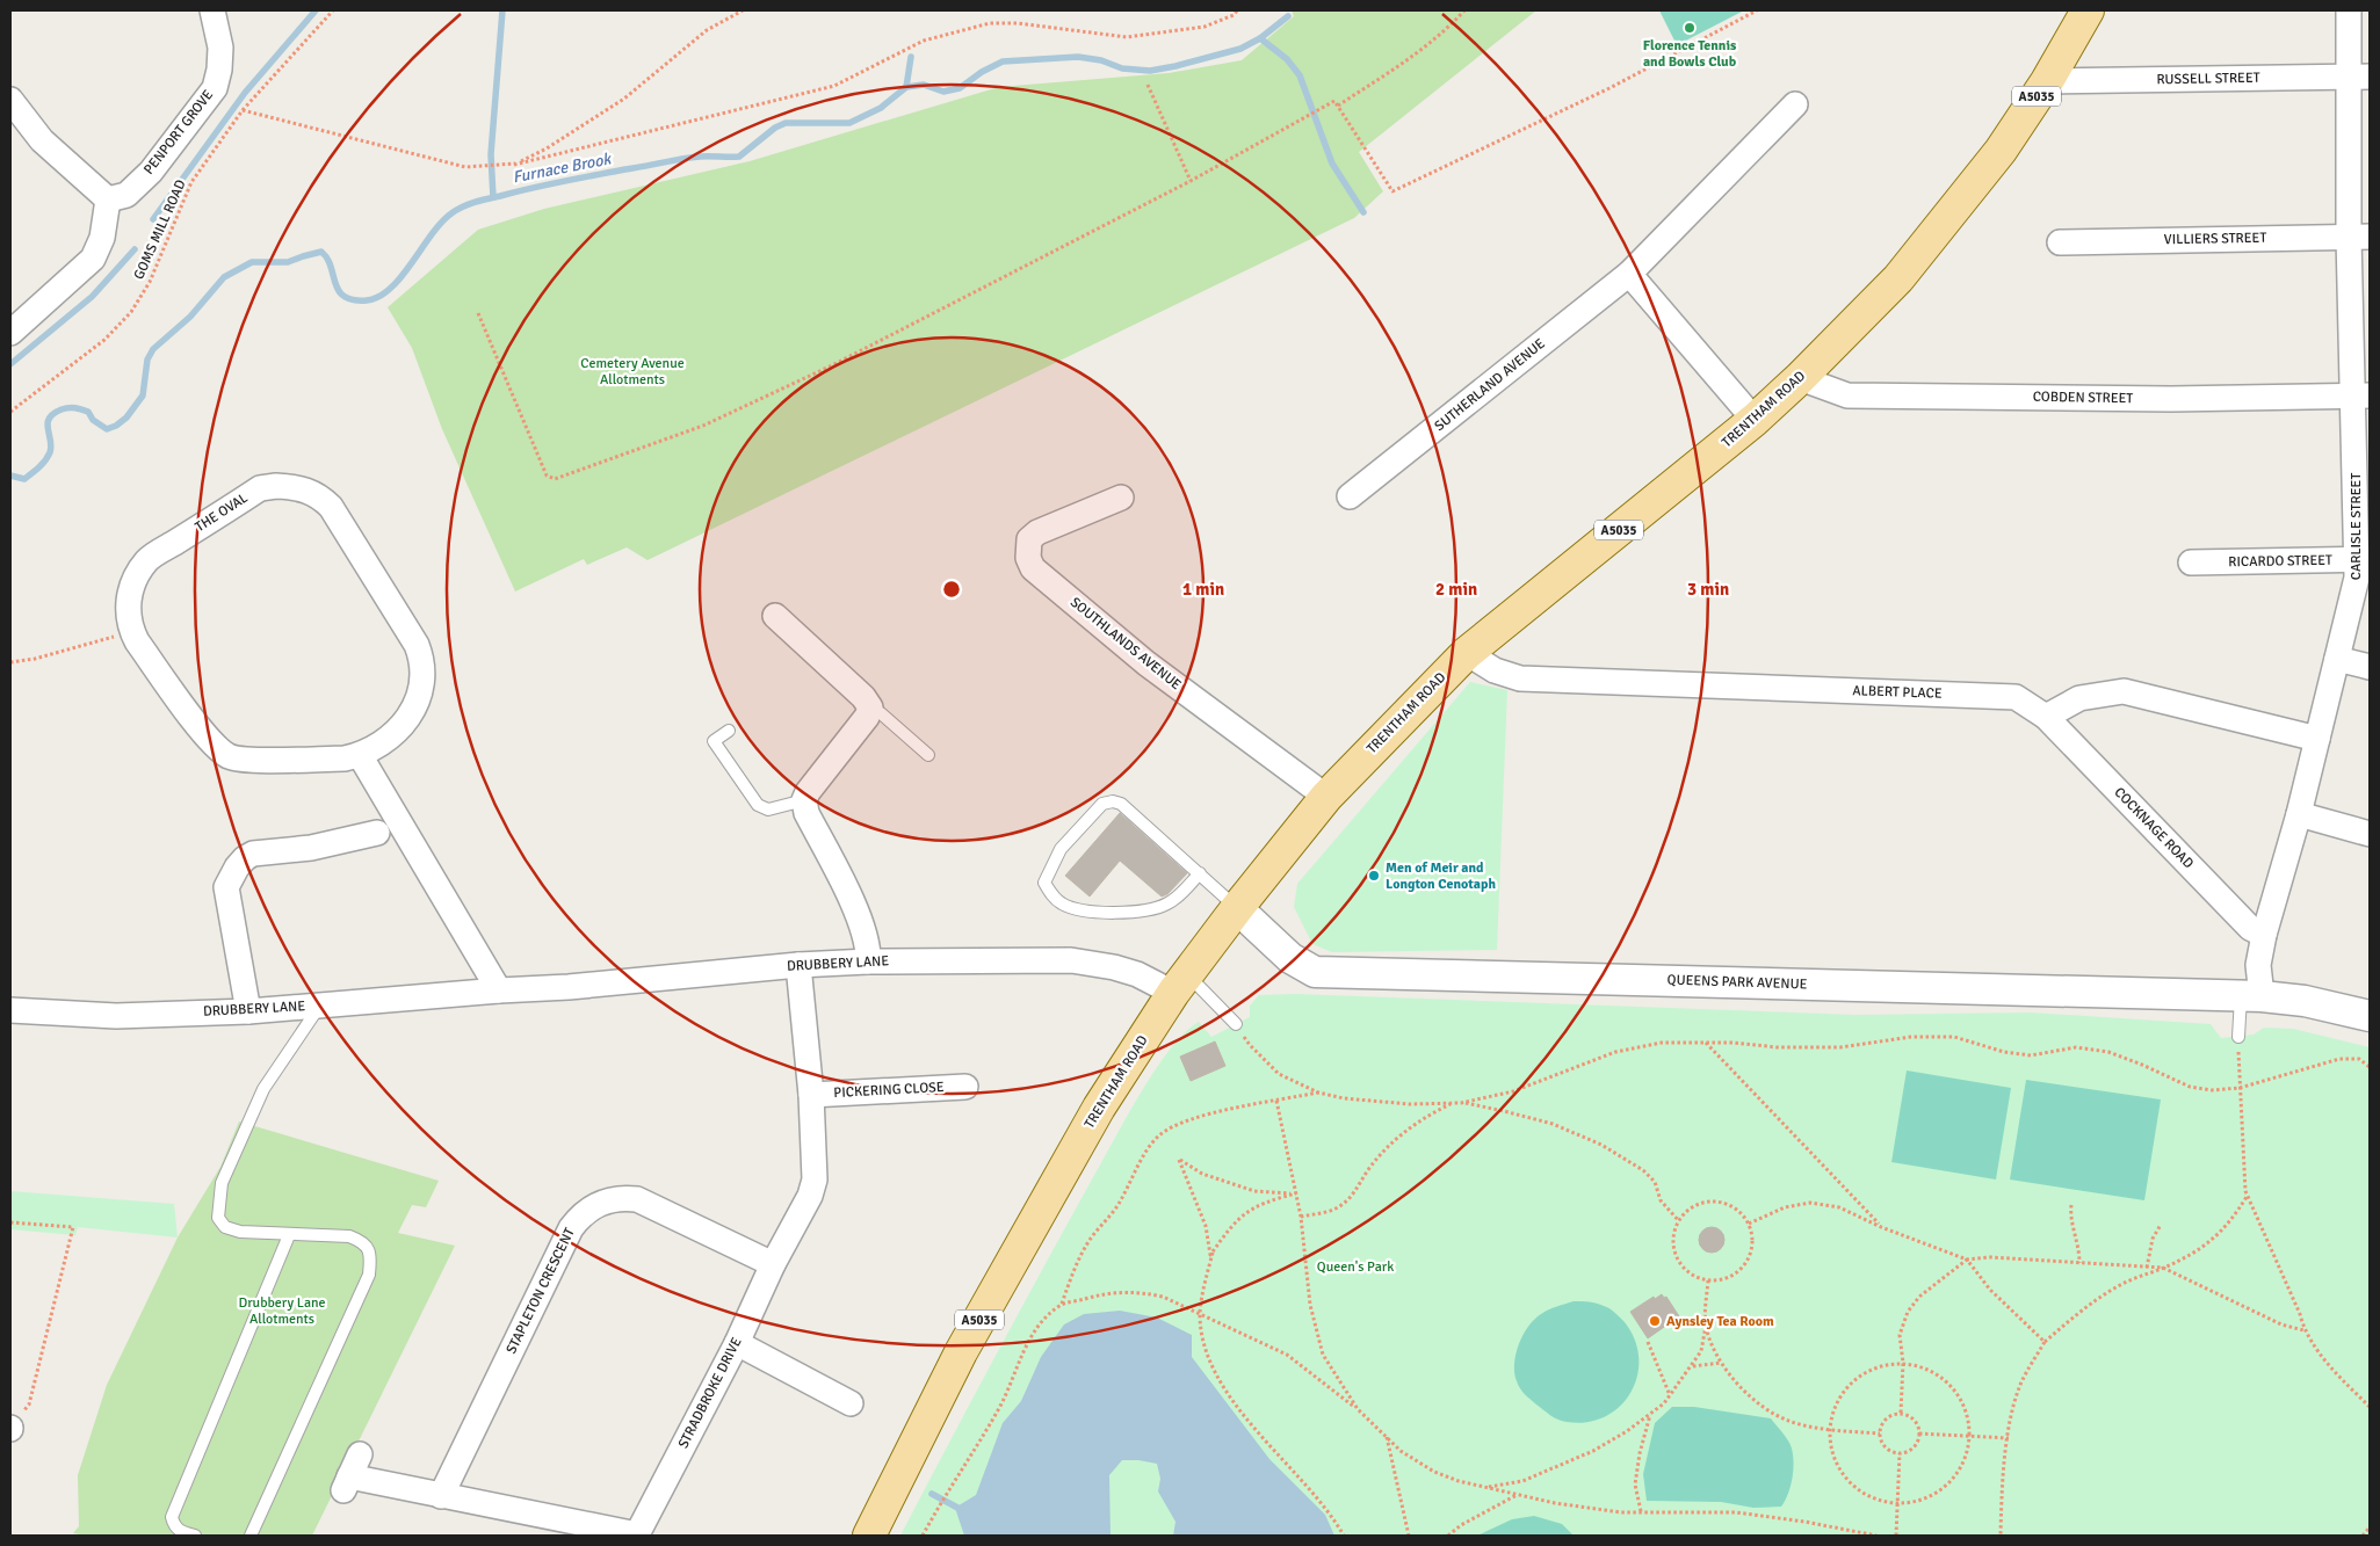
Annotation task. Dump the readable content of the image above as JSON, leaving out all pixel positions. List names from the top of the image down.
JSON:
{
  "streets": {
    "main road": ["A5035", "TRENTHAM ROAD"],
    "street": [
      "RUSSELL STREET",
      "PENPORT GROVE",
      "VILLIERS STREET",
      "SUTHERLAND AVENUE",
      "COBDEN STREET",
      "THE OVAL",
      "CARLISLE STREET",
      "RICARDO STREET",
      "SOUTHLANDS AVENUE",
      "ALBERT PLACE",
      "COCKNAGE ROAD",
      "DRUBBERY LANE",
      "QUEENS PARK AVENUE",
      "PICKERING CLOSE",
      "STAPLETON CRESCENT",
      "STRADBROKE DRIVE"
    ],
    "path": ["GOMS MILL ROAD"]
  },
  "crossings": [
    ["RUSSELL STREET", "TRENTHAM ROAD"],
    ["RUSSELL STREET", "CARLISLE STREET"],
    ["VILLIERS STREET", "CARLISLE STREET"],
    ["COBDEN STREET", "TRENTHAM ROAD"],
    ["COBDEN STREET", "CARLISLE STREET"],
    ["TRENTHAM ROAD", "SOUTHLANDS AVENUE"],
    ["TRENTHAM ROAD", "ALBERT PLACE"],
    ["TRENTHAM ROAD", "DRUBBERY LANE"],
    ["TRENTHAM ROAD", "QUEENS PARK AVENUE"],
    ["CARLISLE STREET", "RICARDO STREET"],
    ["CARLISLE STREET", "COCKNAGE ROAD"],
    ["CARLISLE STREET", "QUEENS PARK AVENUE"],
    ["ALBERT PLACE", "COCKNAGE ROAD"],
    ["DRUBBERY LANE", "STRADBROKE DRIVE"],
    ["PICKERING CLOSE", "STRADBROKE DRIVE"],
    ["STAPLETON CRESCENT", "STRADBROKE DRIVE"]
  ],
  "water": ["Furnace Brook"],
  "parks": ["Cemetery Avenue Allotments", "Queen's Park", "Drubbery Lane Allotments"],
  "places": ["Florence Tennis and Bowls Club", "Men of Meir and Longton Cenotaph", "Aynsley Tea Room"],
  "rings": ["1 min", "2 min", "3 min"]
}
